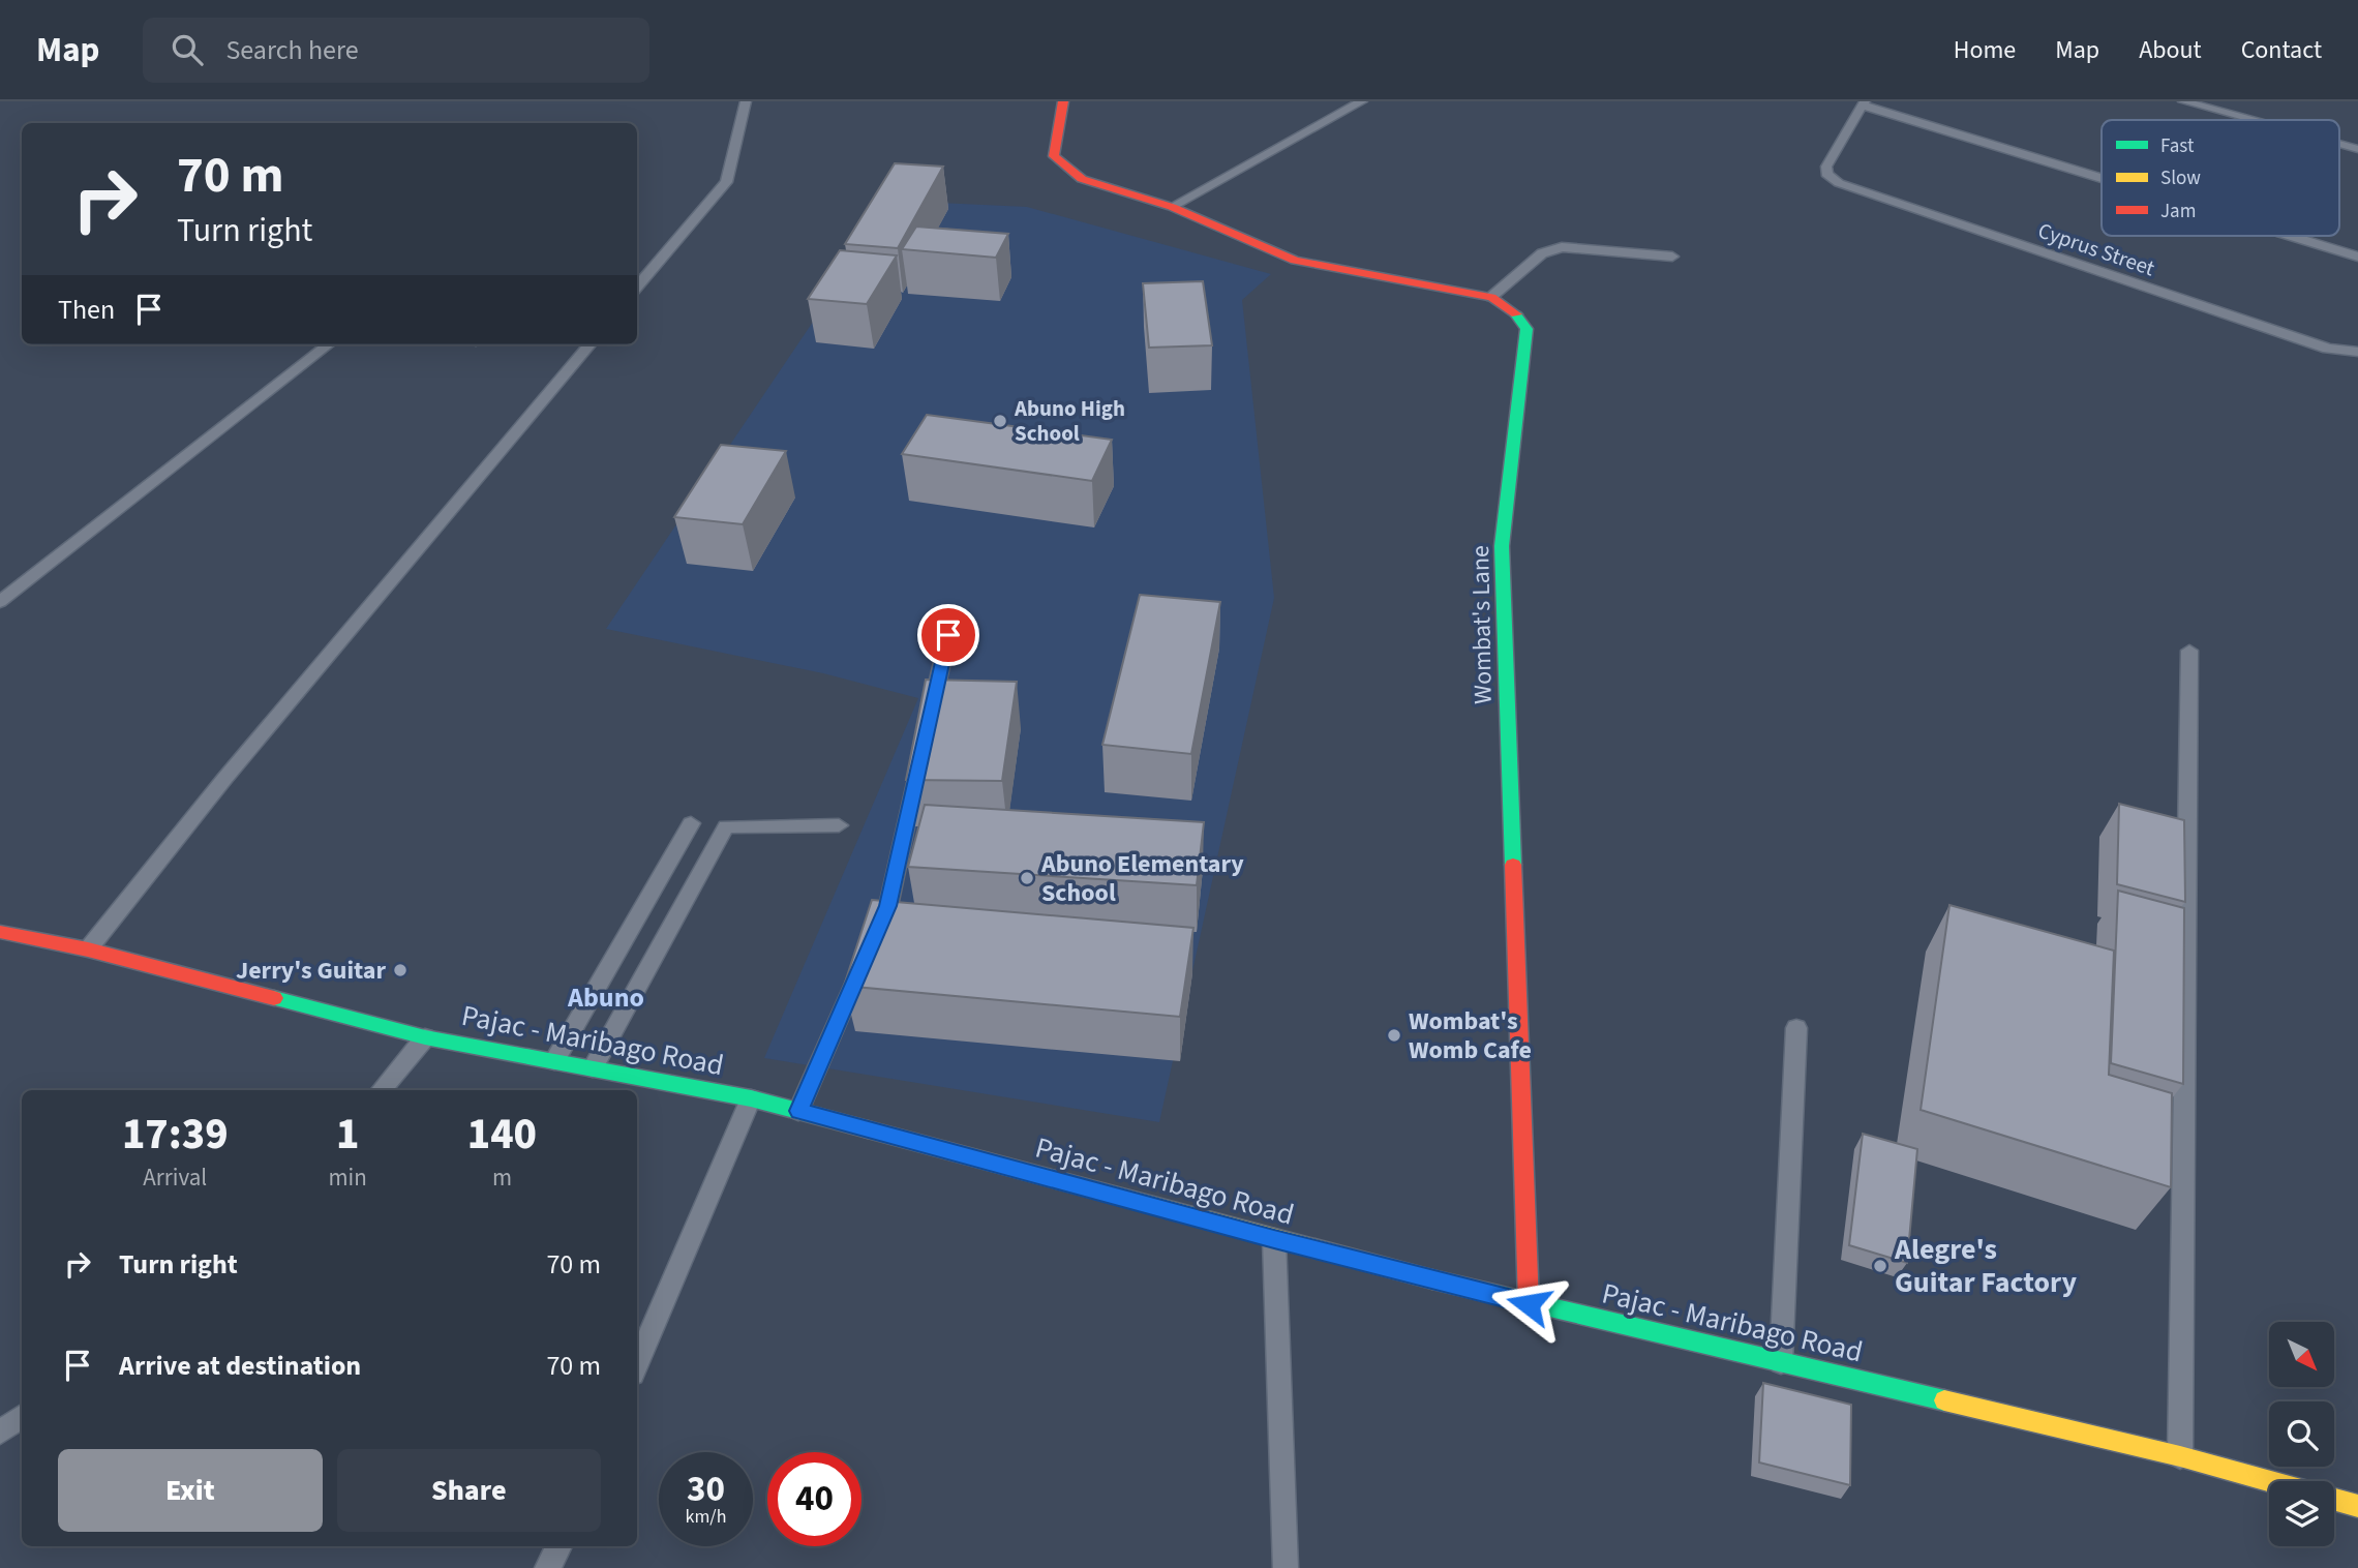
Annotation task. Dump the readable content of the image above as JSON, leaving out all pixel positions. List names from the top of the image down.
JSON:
{
  "streets": {
    "street": ["Cyprus Street", "Wombat's Lane", "Pajac - Maribago Road"]
  },
  "crossings": [
    ["Wombat's Lane", "Pajac - Maribago Road"]
  ],
  "districts": ["Abuno"],
  "places": [
    "Abuno High School",
    "Abuno Elementary School",
    "Jerry's Guitar",
    "Wombat's Womb Cafe",
    "Alegre's Guitar Factory"
  ],
  "legend": ["Fast", "Slow", "Jam"],
  "north": "bottom right",
  "page": {
    "header": "Map",
    "search": "Search here",
    "nav": [
      "Home",
      "Map",
      "About",
      "Contact"
    ],
    "turn": ["70 m", "Turn right"],
    "then": "Then",
    "eta": [
      "17:39",
      "Arrival",
      "1",
      "min",
      "140",
      "m"
    ],
    "list": [
      {
        "name": "Turn right",
        "value": "70 m"
      },
      {
        "name": "Arrive at destination",
        "value": "70 m"
      }
    ],
    "buttons": ["Exit", "Share"],
    "speed": "30 km/h",
    "limit": "40"
  }
}
